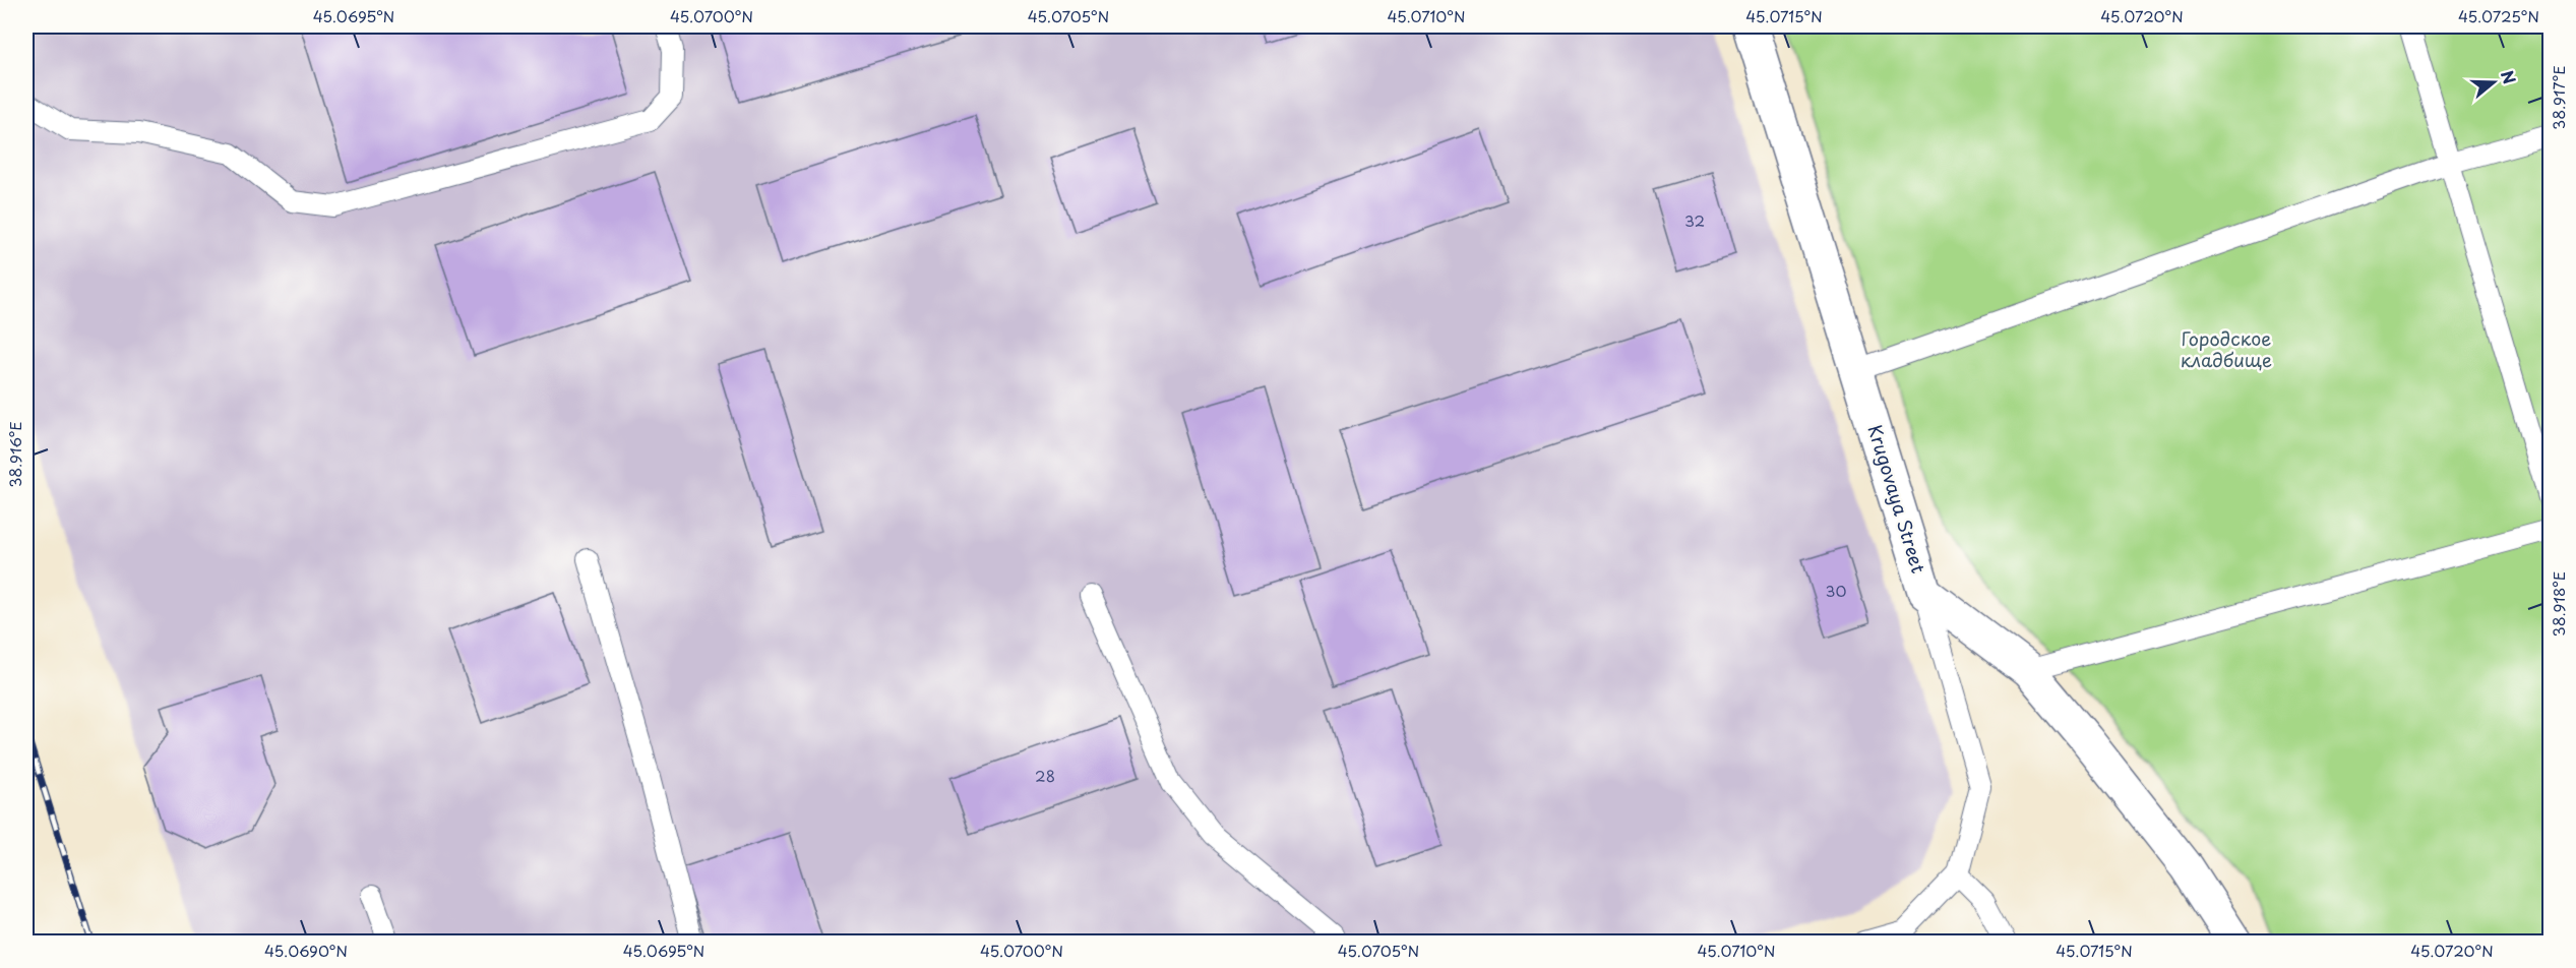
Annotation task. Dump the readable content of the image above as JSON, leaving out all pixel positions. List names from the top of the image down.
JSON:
{
  "streets": {
    "street": ["Krugovaya Street"]
  },
  "parks": ["Городское кладбище"],
  "house_numbers": ["32", "30", "28"],
  "north": "right",
  "coordinates": [
    "45.0695°N",
    "45.0700°N",
    "45.0705°N",
    "45.0710°N",
    "45.0715°N",
    "45.0720°N",
    "45.0725°N",
    "38.917°E",
    "38.916°E",
    "38.918°E",
    "45.0690°N"
  ]
}
